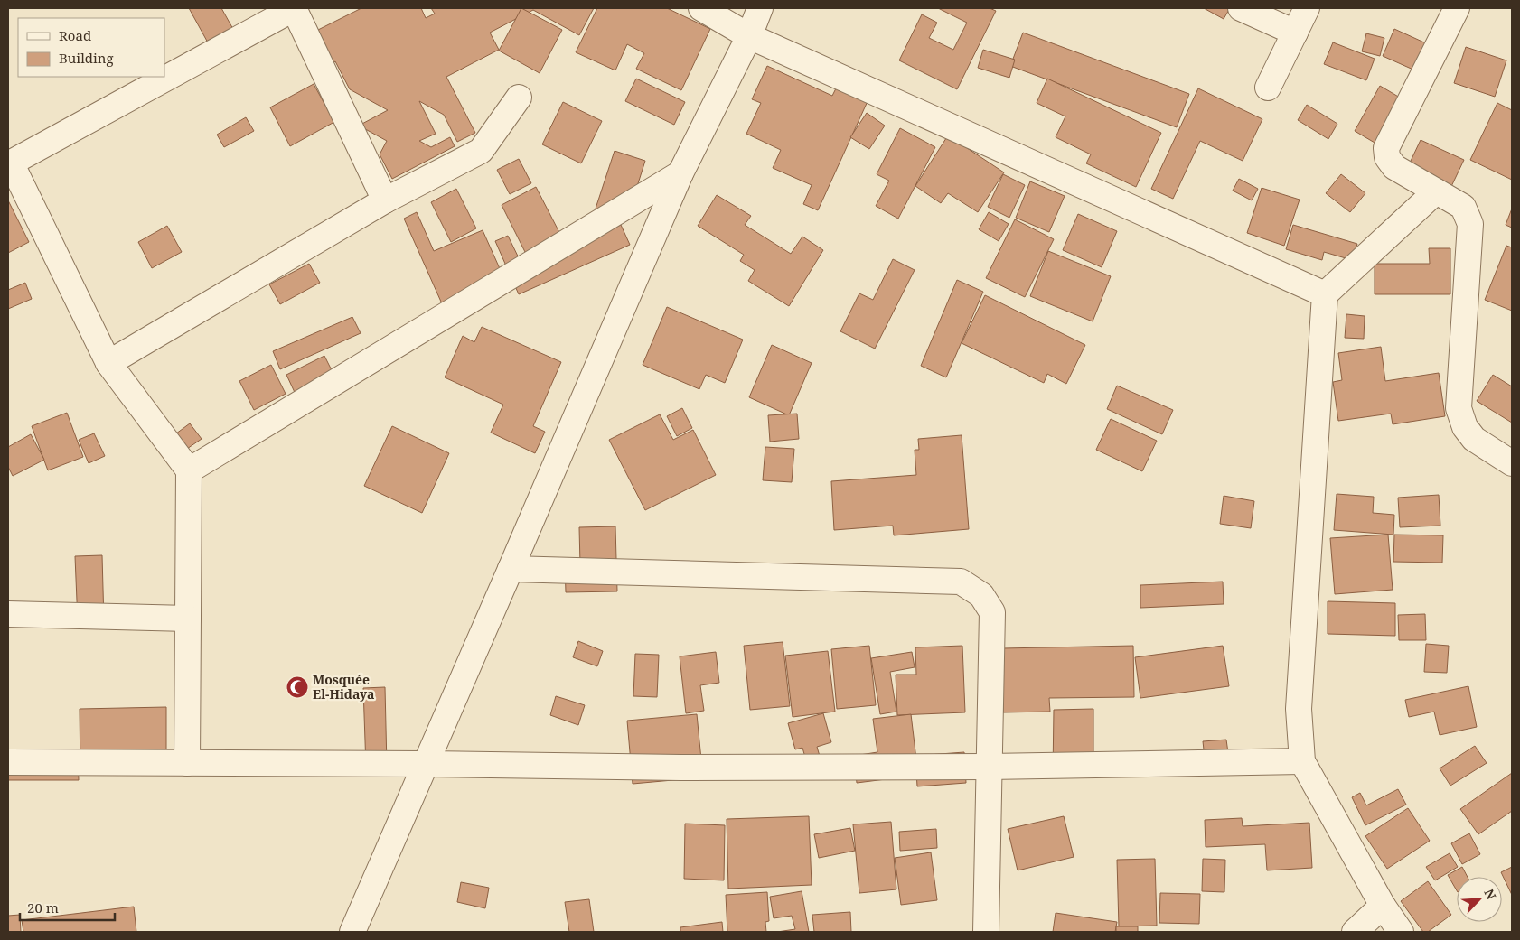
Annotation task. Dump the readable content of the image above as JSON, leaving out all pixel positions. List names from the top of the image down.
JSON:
{
  "places": {
    "mosque": ["Mosquée El-Hidaya"]
  },
  "legend": ["Road", "Building"],
  "scale_bar": "20 m",
  "north": "top right"
}
